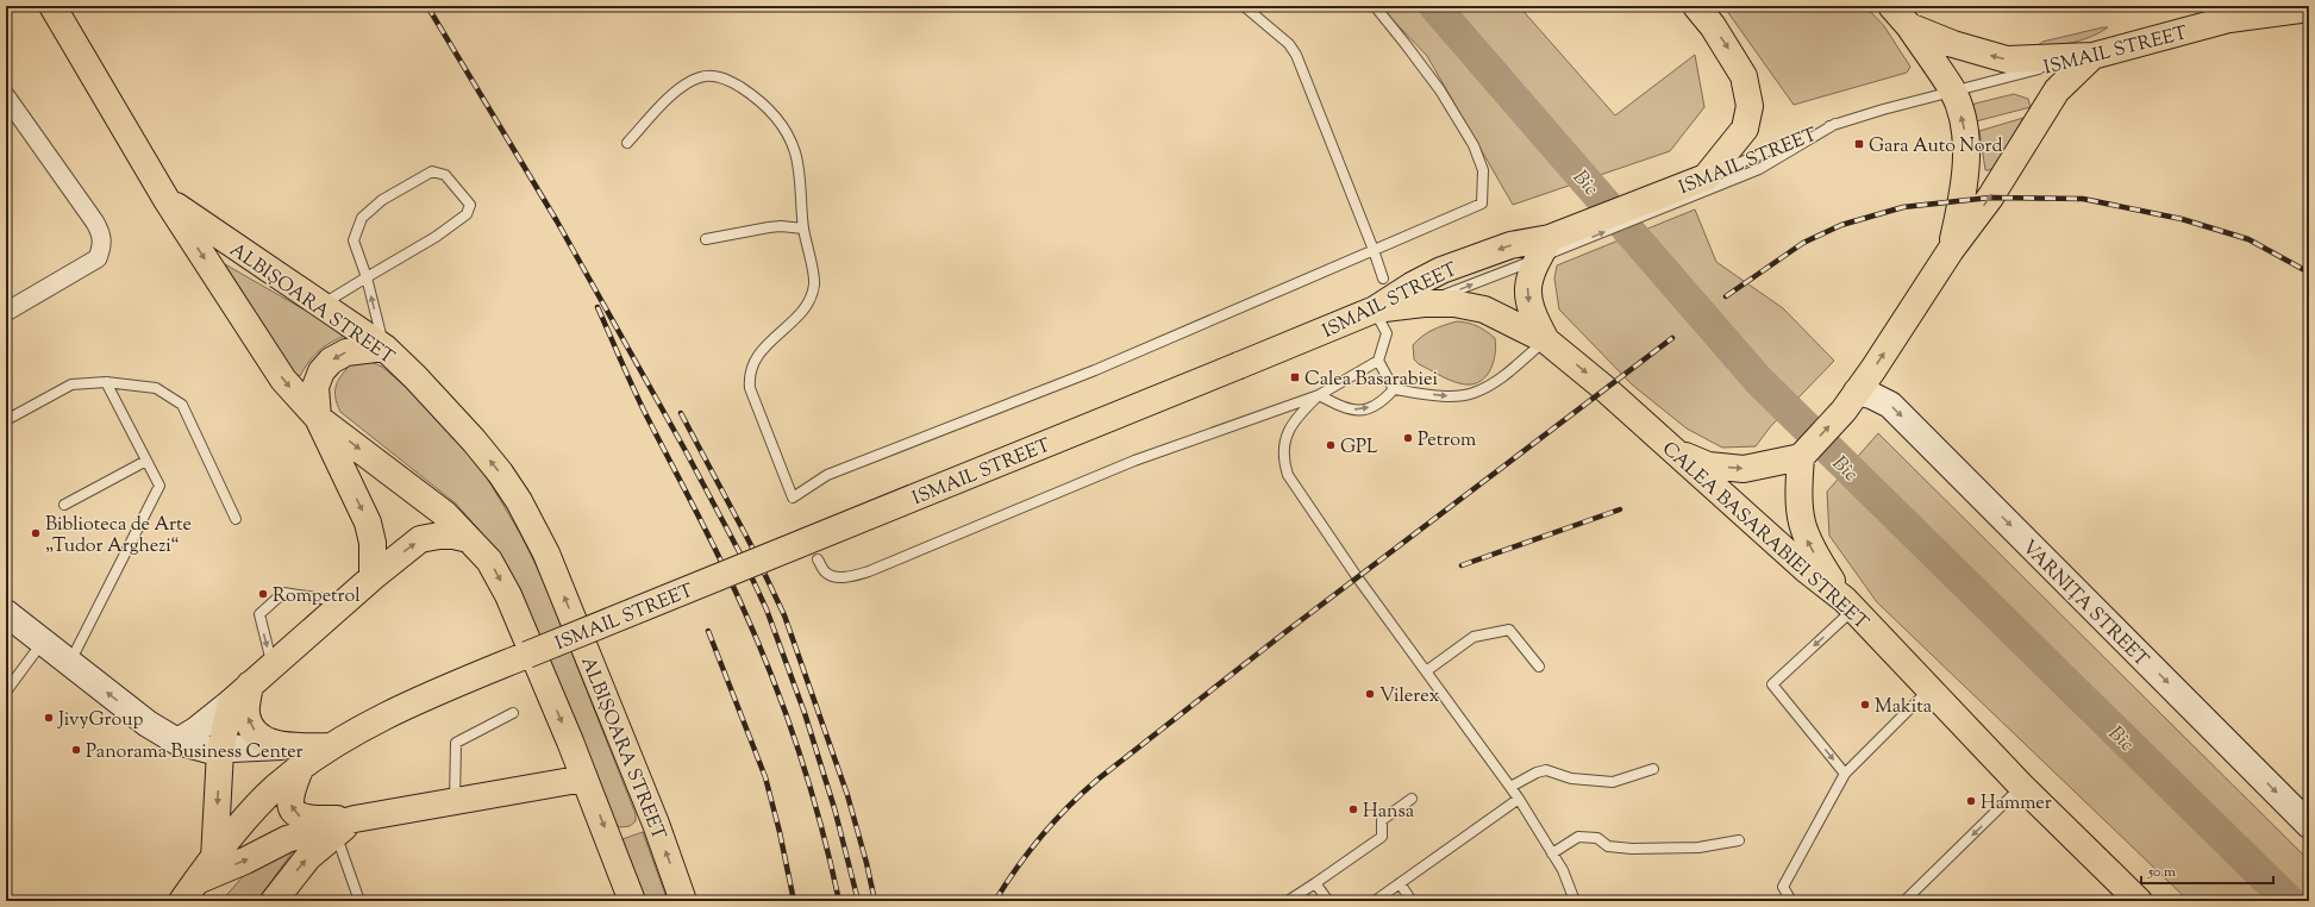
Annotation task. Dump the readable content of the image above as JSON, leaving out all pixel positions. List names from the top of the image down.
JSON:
{
  "streets": {
    "main road": ["ISMAIL STREET", "ALBIȘOARA STREET", "CALEA BASARABIEI STREET"],
    "street": ["VARNIȚA STREET"]
  },
  "crossings": [
    ["ISMAIL STREET", "CALEA BASARABIEI STREET"]
  ],
  "one_way": ["VARNIȚA STREET"],
  "water": ["Bîc"],
  "places": {
    "transit": ["Gara Auto Nord", "Calea Basarabiei"],
    "other": [
      "Petrom",
      "GPL",
      "Biblioteca de Arte „Tudor Arghezi“",
      "Rompetrol",
      "Vilerex",
      "Makita",
      "JivyGroup",
      "Panorama Business Center",
      "Hammer",
      "Hansa"
    ]
  },
  "scale_bar": "50 m"
}
